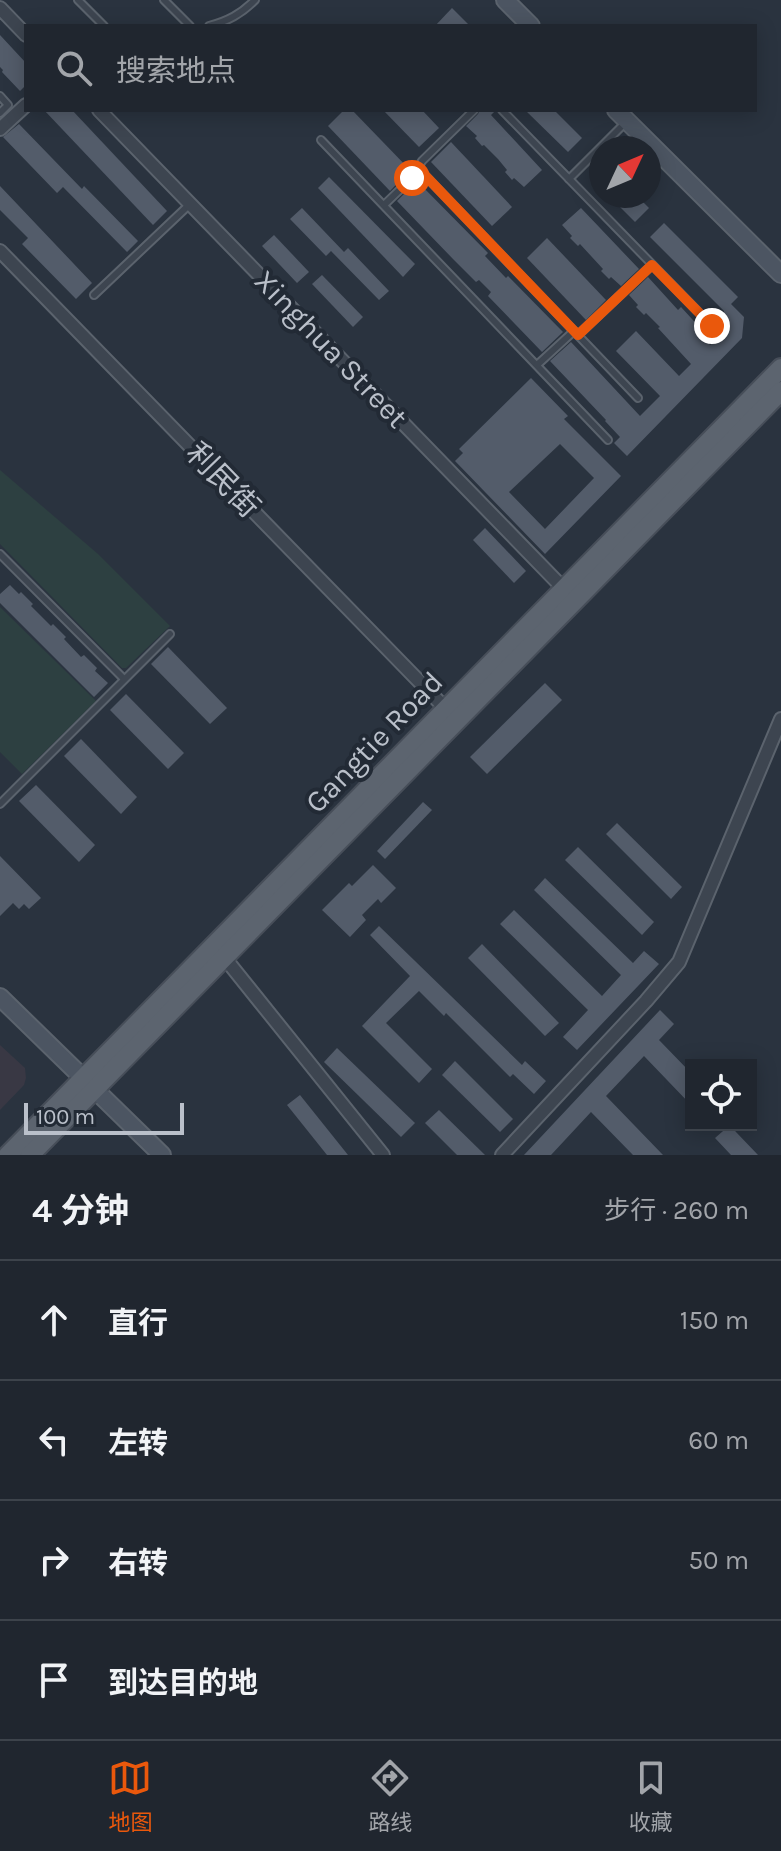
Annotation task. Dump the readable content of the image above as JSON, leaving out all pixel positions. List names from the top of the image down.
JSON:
{
  "streets": {
    "main road": ["Gangtie Road"],
    "street": ["Xinghua Street", "利民街"]
  },
  "crossings": [
    ["Xinghua Street", "Gangtie Road"],
    ["利民街", "Gangtie Road"]
  ],
  "scale_bar": "100 m",
  "north": "top right",
  "page": {
    "search": "搜索地点",
    "scale": "100 m",
    "heading": ["4 分钟", "步行 · 260 m"],
    "list": [
      ["直行", "150 m"],
      ["左转", "60 m"],
      ["右转", "50 m"],
      "到达目的地"
    ],
    "nav": ["地图", "路线", "收藏"]
  }
}
